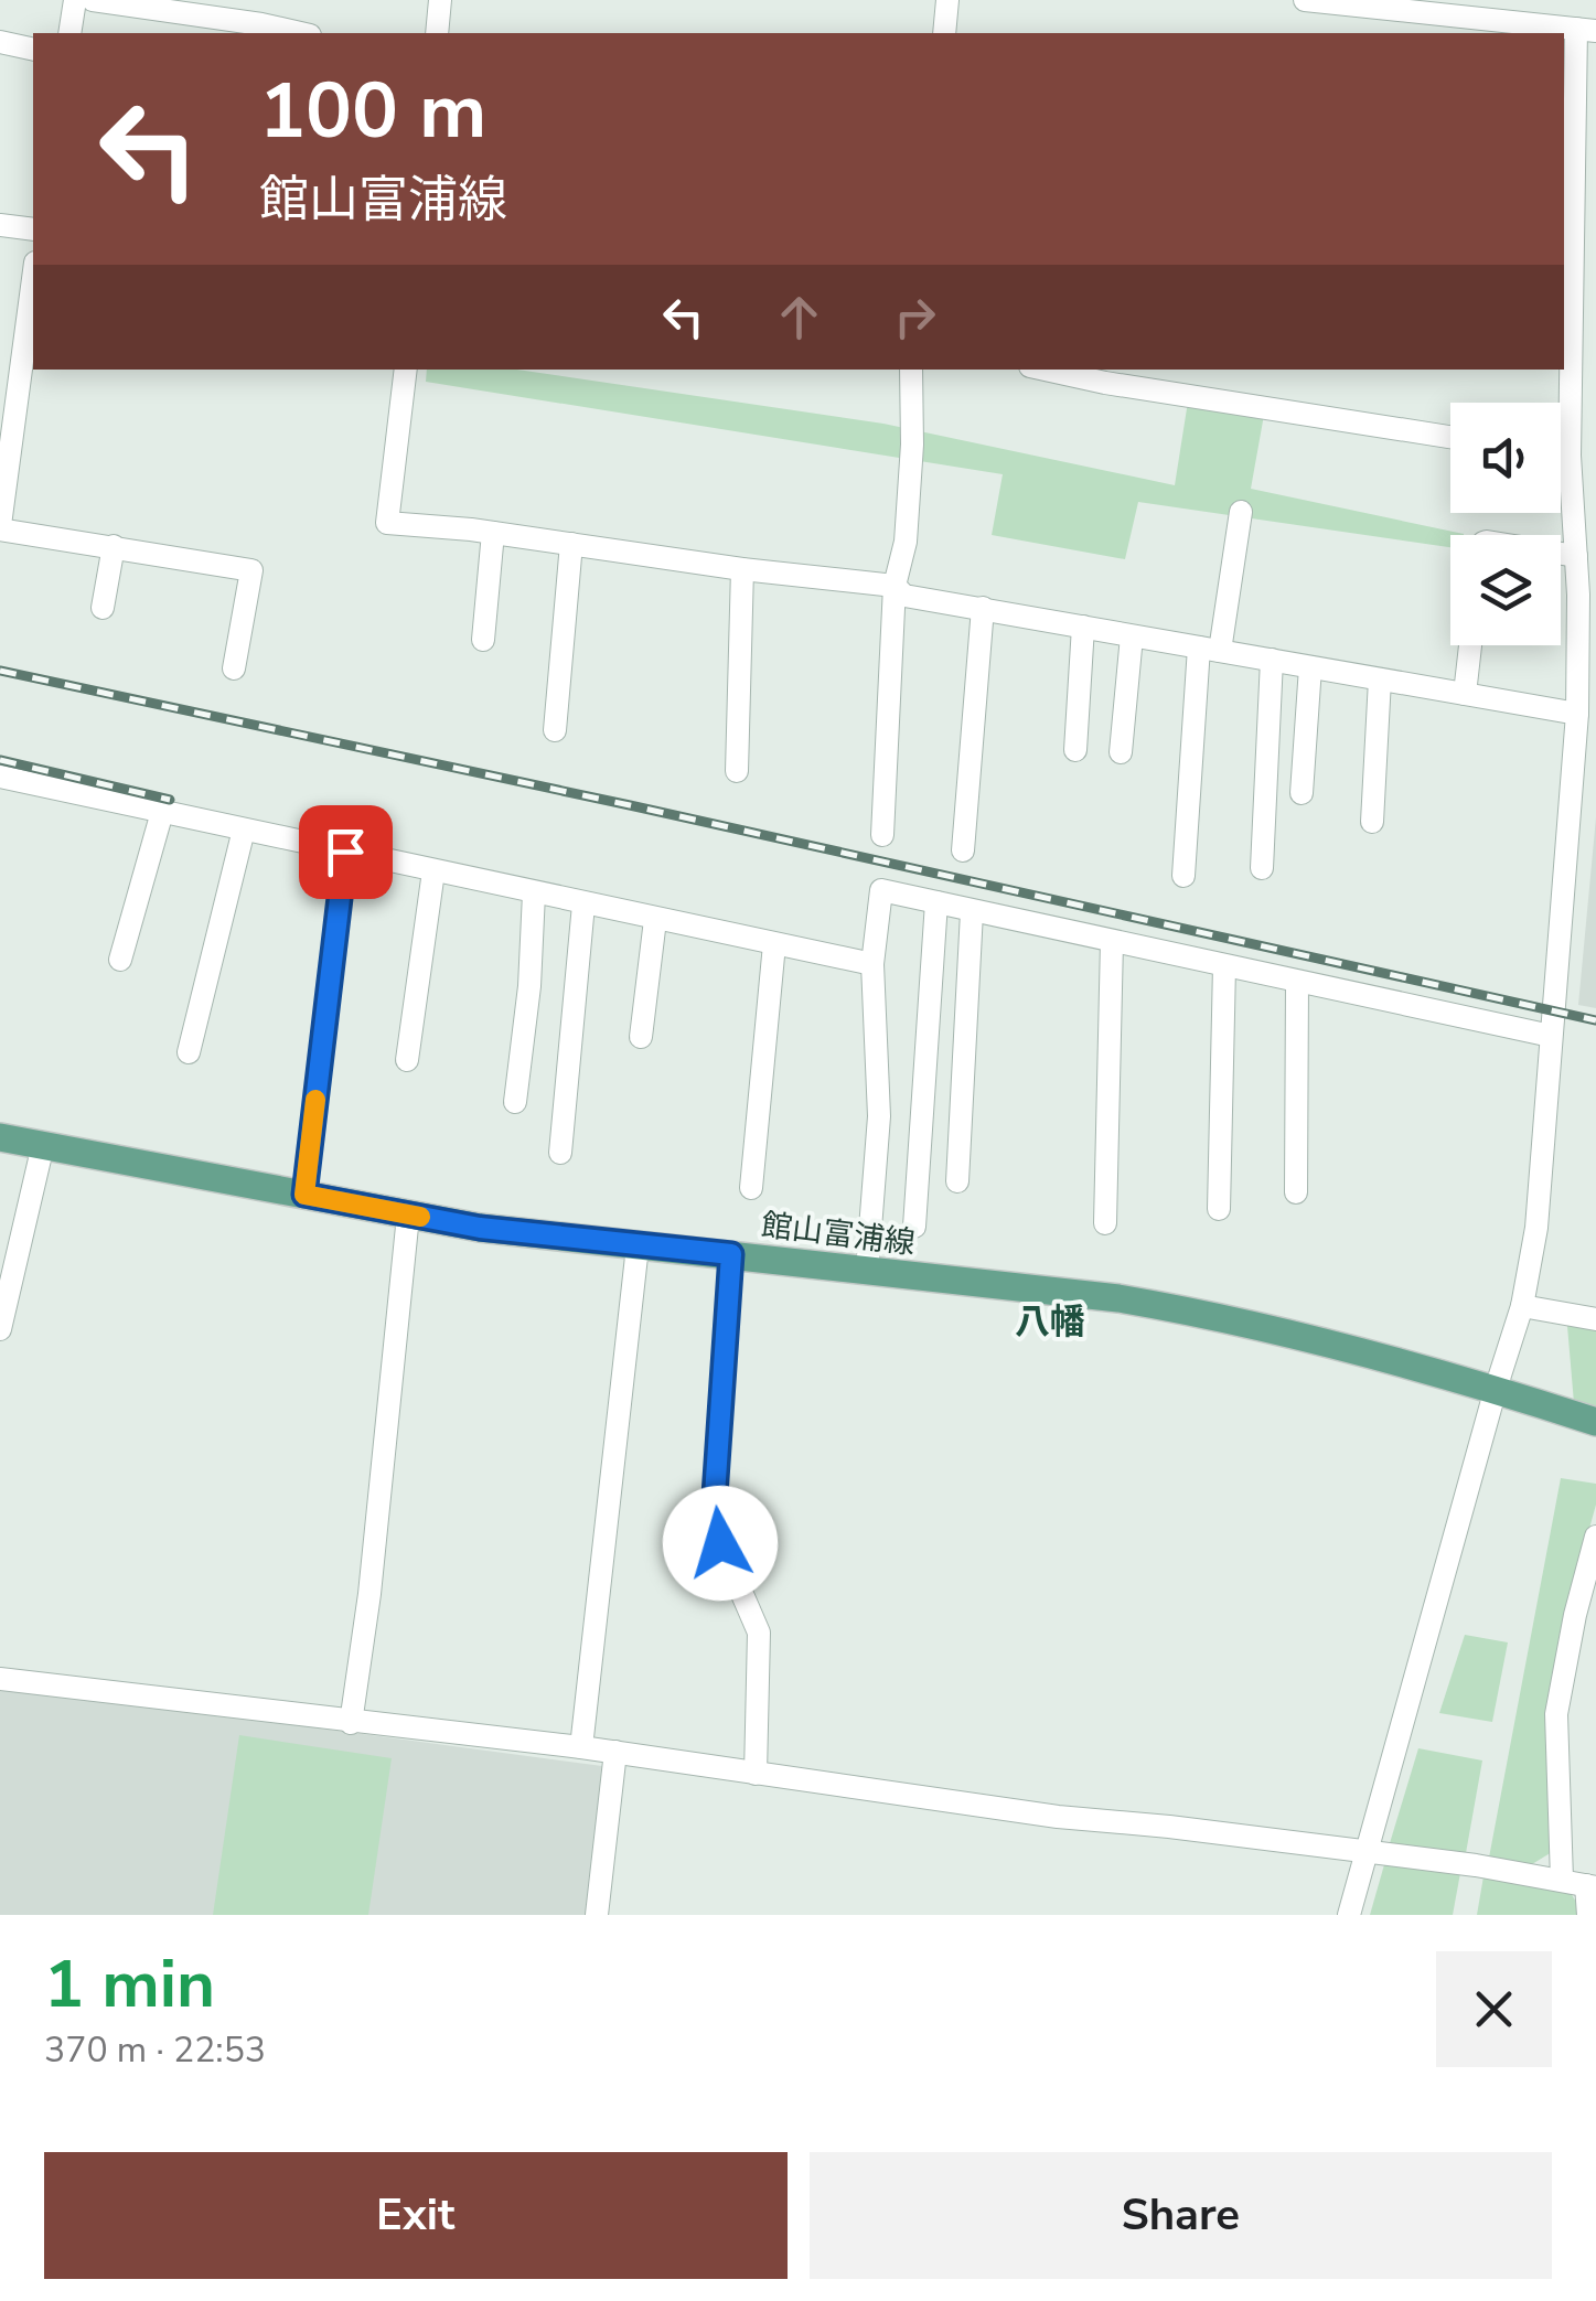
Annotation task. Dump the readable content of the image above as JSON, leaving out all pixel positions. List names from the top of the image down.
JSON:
{
  "streets": {
    "main road": ["館山富浦線"]
  },
  "districts": ["八幡"],
  "page": {
    "turn": ["100 m", "館山富浦線"],
    "heading": ["1 min", "370 m · 22:53"],
    "buttons": ["Exit", "Share"]
  }
}
